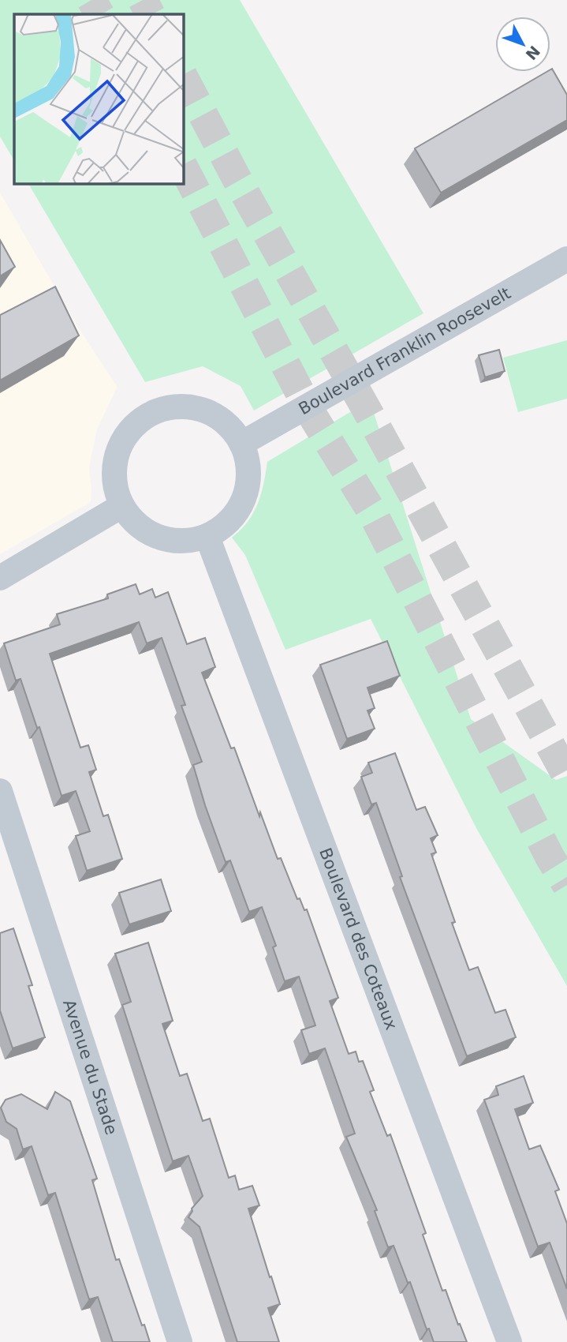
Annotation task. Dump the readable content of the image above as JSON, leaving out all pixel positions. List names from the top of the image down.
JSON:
{
  "streets": {
    "street": ["Boulevard Franklin Roosevelt", "Boulevard des Coteaux", "Avenue du Stade"]
  },
  "crossings": [
    ["Boulevard Franklin Roosevelt", "Boulevard des Coteaux"]
  ],
  "north": "bottom right"
}
